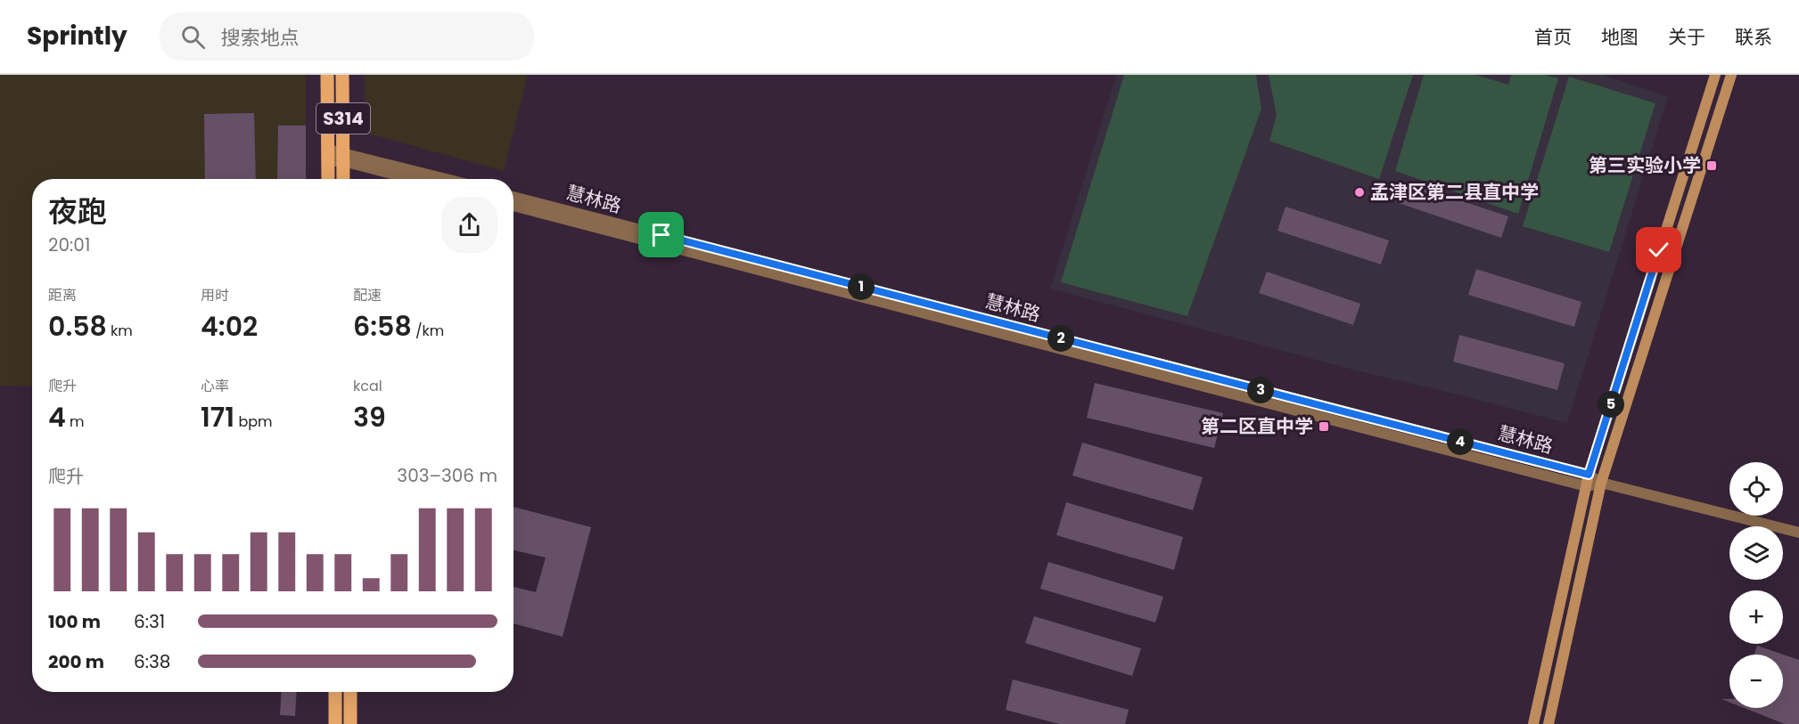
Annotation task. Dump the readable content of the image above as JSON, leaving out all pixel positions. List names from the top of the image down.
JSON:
{
  "streets": {
    "main road": ["S314"],
    "street": ["慧林路"]
  },
  "places": {
    "transit": ["第三实验小学", "第二区直中学"],
    "other": ["孟津区第二县直中学"]
  },
  "page": {
    "header": "Sprintly",
    "search": "搜索地点",
    "nav": [
      "首页",
      "地图",
      "关于",
      "联系"
    ],
    "heading": ["夜跑", "20:01"],
    "stats": [
      ["距离", "0.58 km"],
      ["用时", "4:02"],
      ["配速", "6:58 /km"],
      ["爬升", "4 m"],
      ["心率", "171 bpm"],
      ["kcal", "39"]
    ],
    "pins": [
      "1",
      "2",
      "3",
      "5",
      "4"
    ],
    "chart": ["爬升", "303–306 m"],
    "map_buttons": ["+", "−"],
    "list": [
      {
        "name": "100 m",
        "note": "6:31"
      },
      {
        "name": "200 m",
        "note": "6:38"
      }
    ]
  }
}
